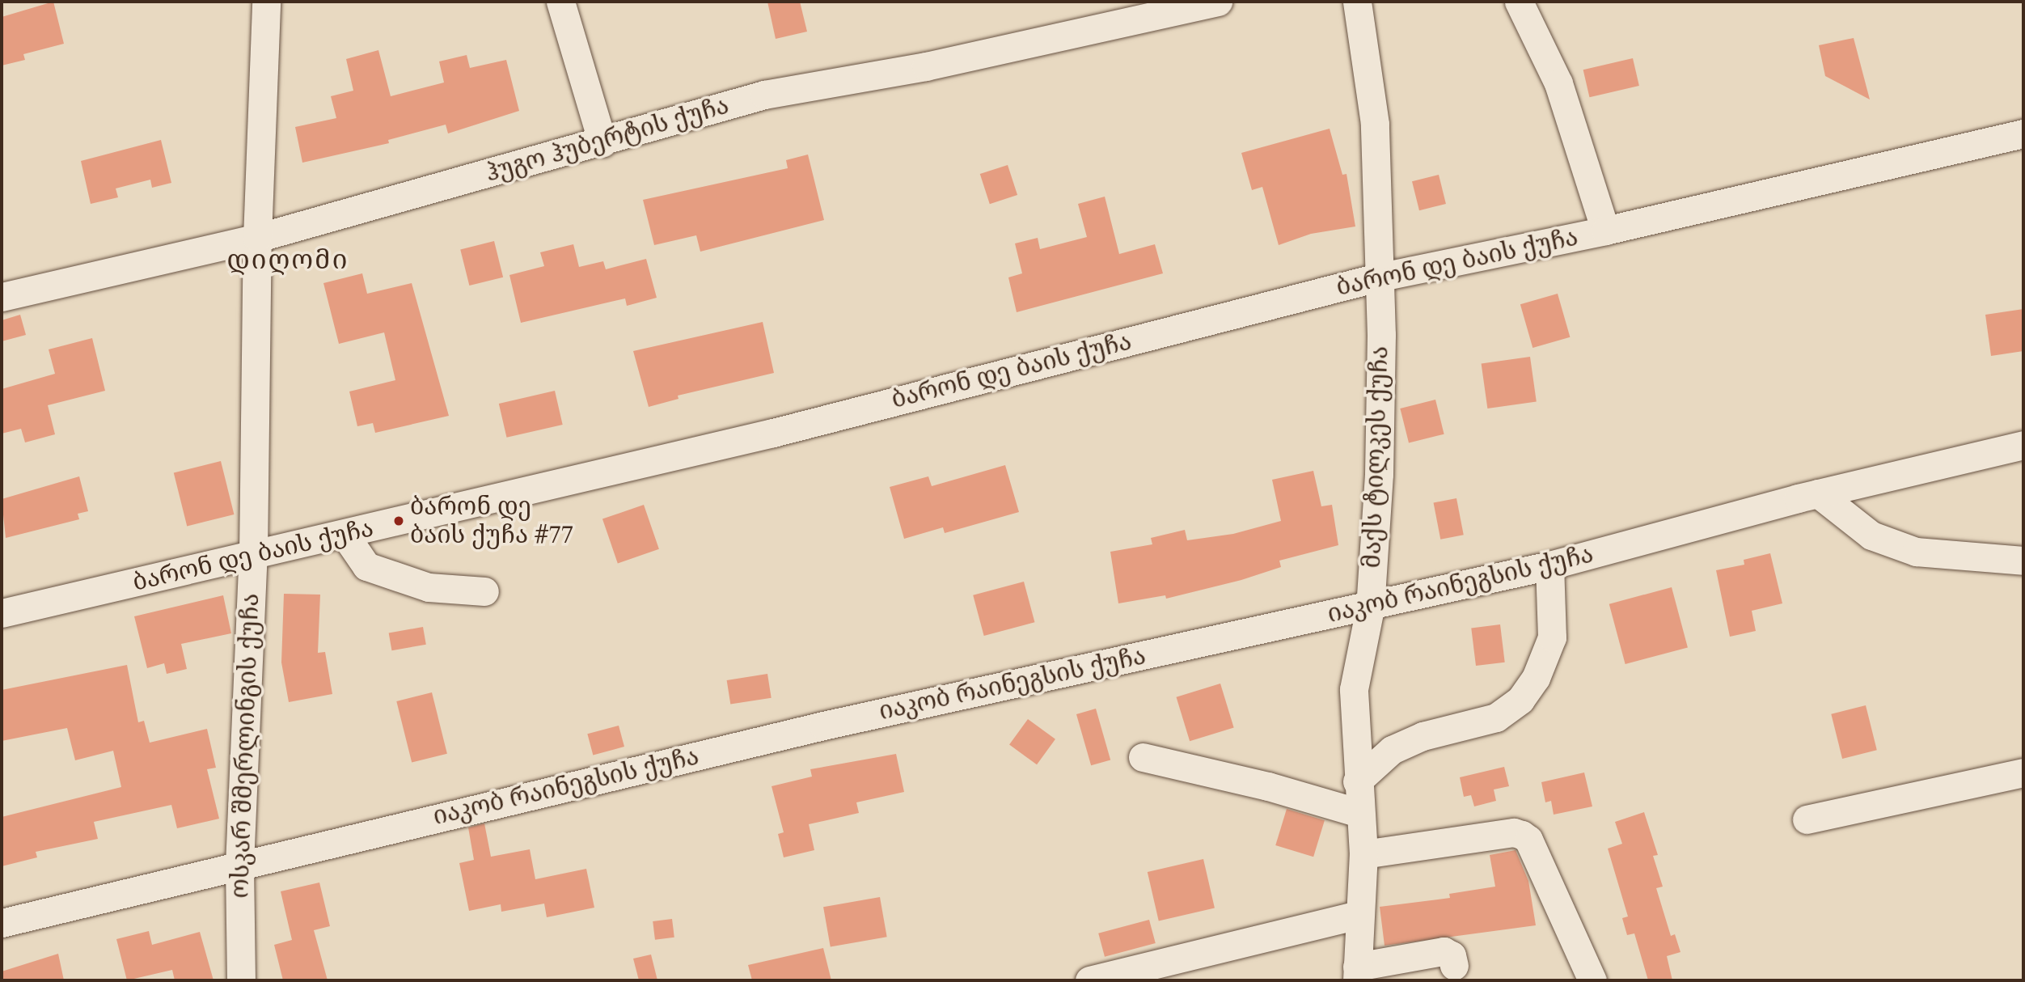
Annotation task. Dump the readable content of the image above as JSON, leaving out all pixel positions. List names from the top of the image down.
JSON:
{
  "streets": {
    "street": [
      "ჰუგო ჰუბერტის ქუჩა",
      "ბარონ დე ბაის ქუჩა",
      "მაქს ტილკეს ქუჩა",
      "იაკობ რაინეგსის ქუჩა",
      "ოსკარ შმერლინგის ქუჩა"
    ]
  },
  "crossings": [
    ["ჰუგო ჰუბერტის ქუჩა", "ოსკარ შმერლინგის ქუჩა"],
    ["ბარონ დე ბაის ქუჩა", "მაქს ტილკეს ქუჩა"],
    ["ბარონ დე ბაის ქუჩა", "ოსკარ შმერლინგის ქუჩა"],
    ["მაქს ტილკეს ქუჩა", "იაკობ რაინეგსის ქუჩა"],
    ["იაკობ რაინეგსის ქუჩა", "ოსკარ შმერლინგის ქუჩა"]
  ],
  "districts": ["დიღომი"],
  "places": ["ბარონ დე ბაის ქუჩა #77"]
}
